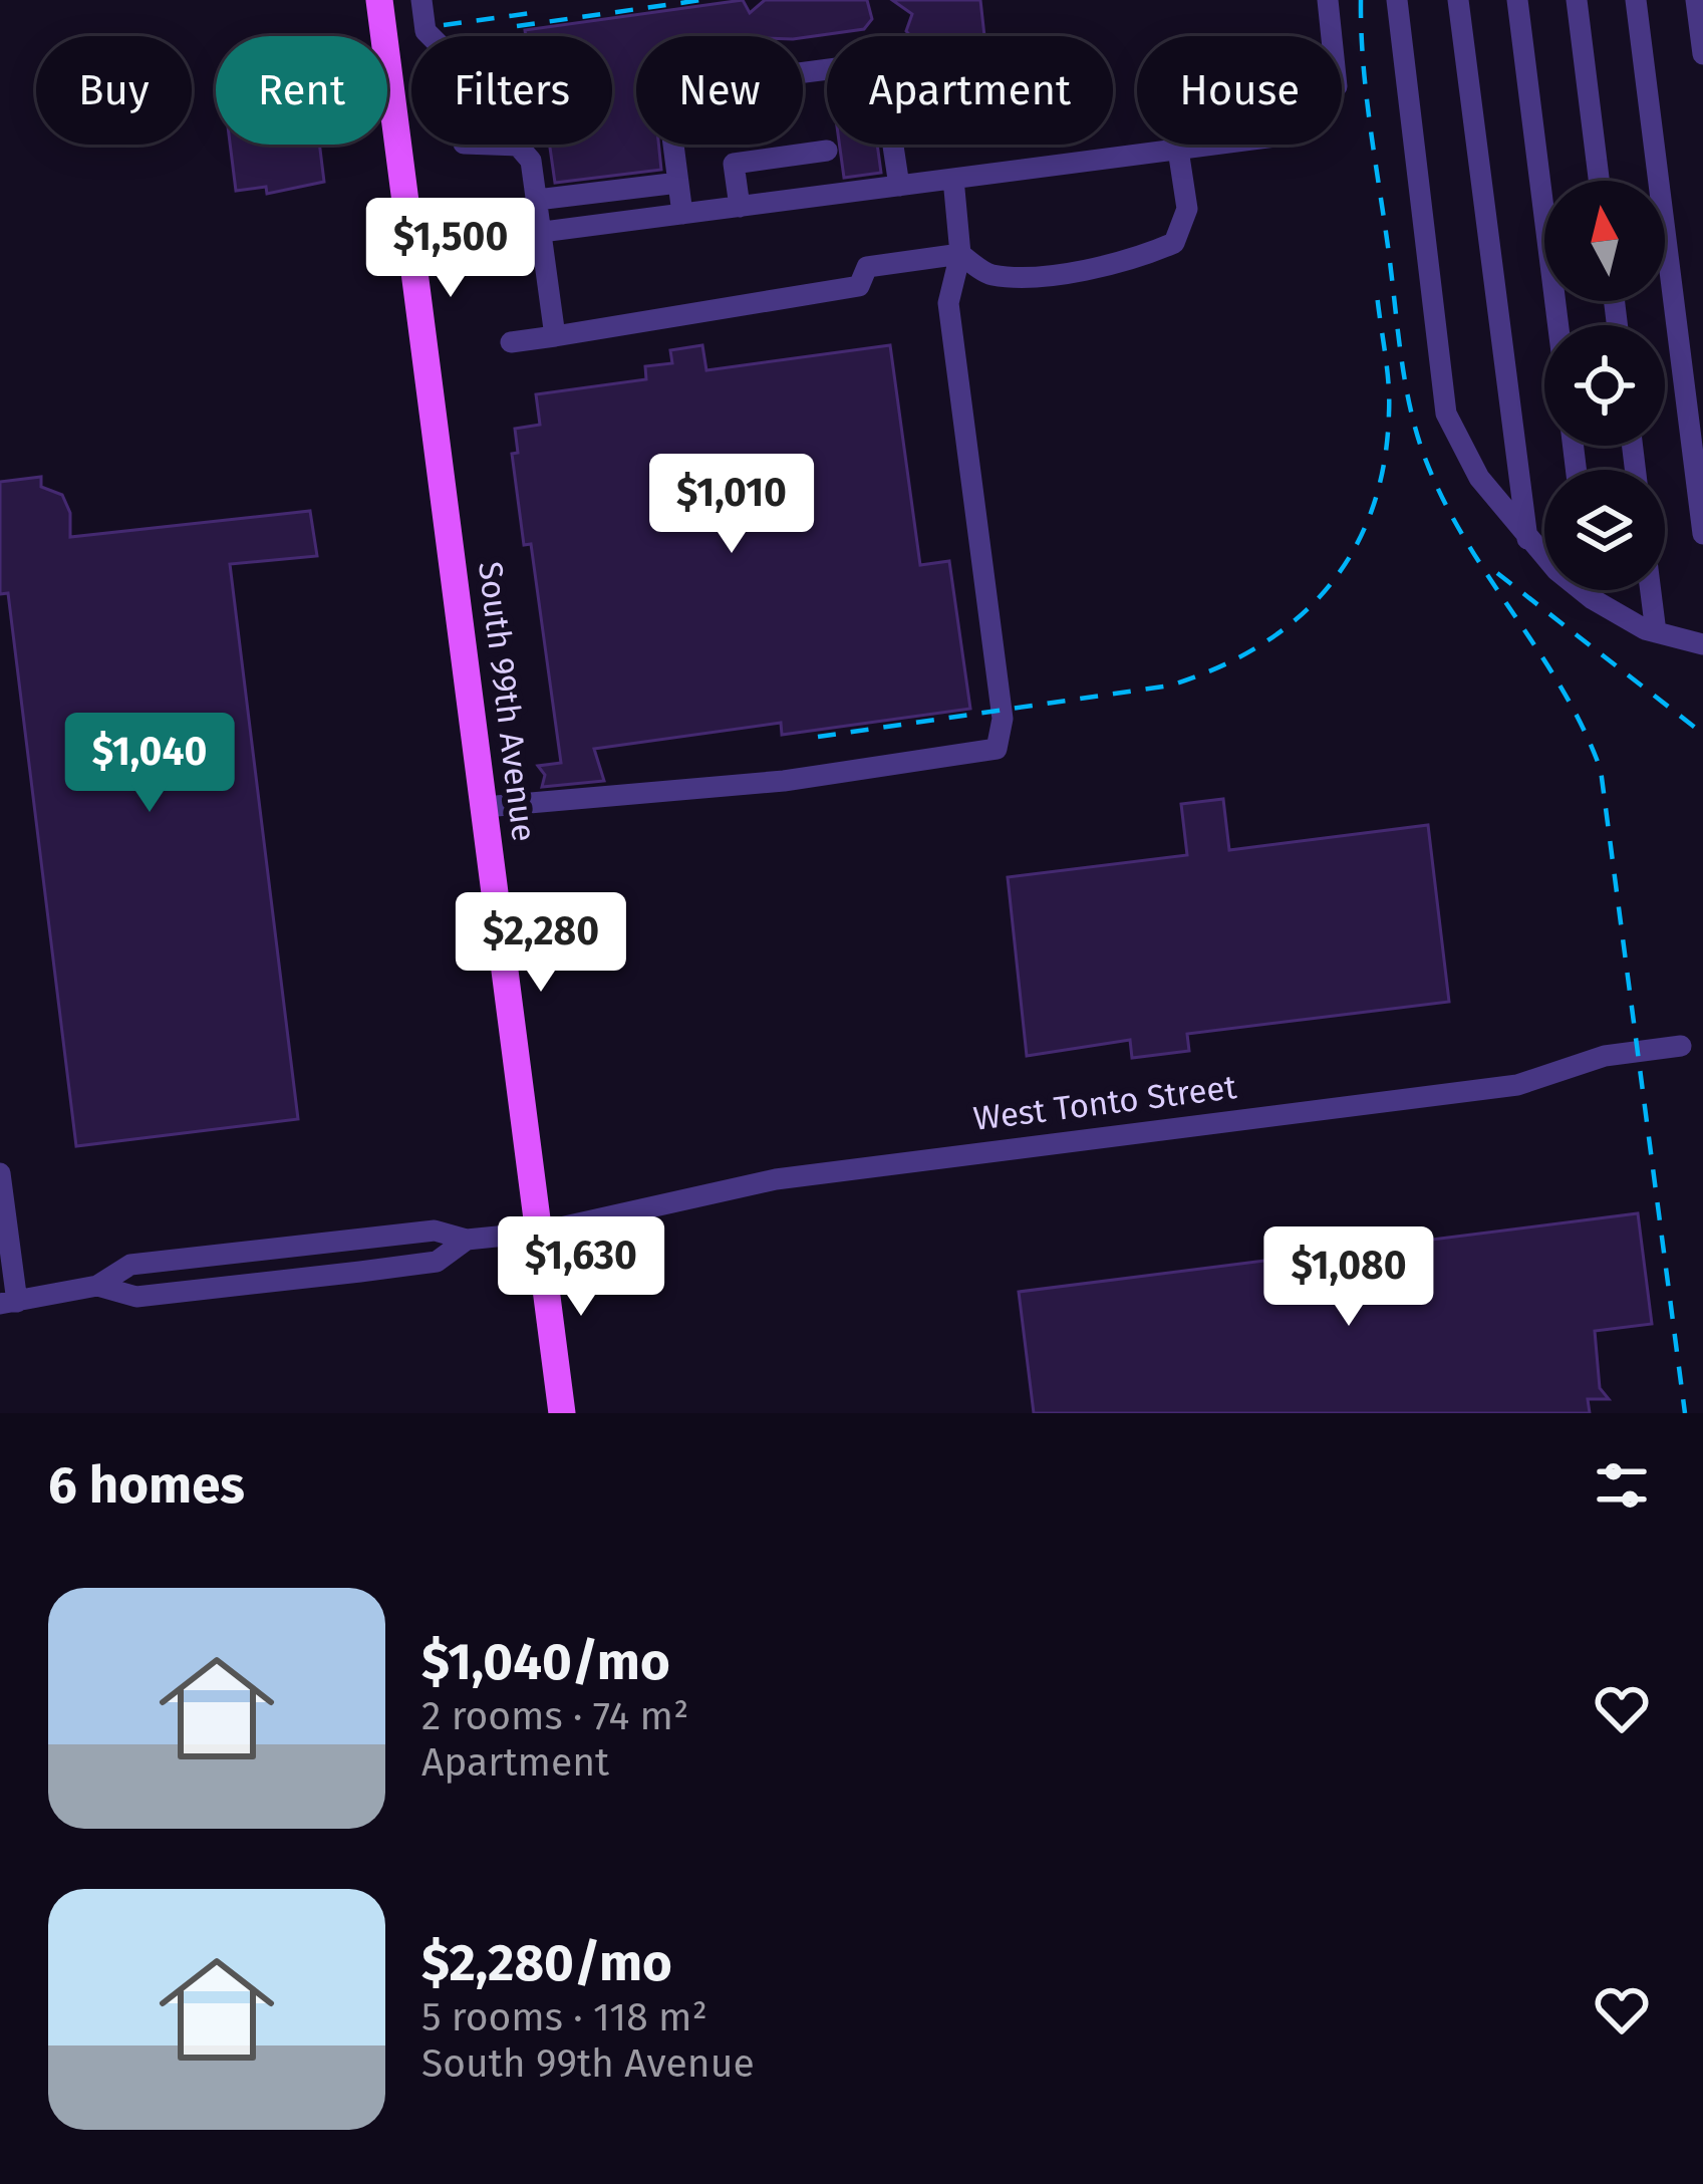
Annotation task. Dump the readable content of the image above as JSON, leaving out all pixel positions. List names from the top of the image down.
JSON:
{
  "streets": {
    "main road": ["South 99th Avenue"],
    "street": ["West Tonto Street"]
  },
  "crossings": [
    ["South 99th Avenue", "West Tonto Street"]
  ],
  "north": "top",
  "page": {
    "chip": [
      "Buy",
      "Rent",
      "Filters",
      "New",
      "Apartment",
      "House"
    ],
    "price": [
      "$1,500",
      "$1,010",
      "$1,040",
      "$2,280",
      "$1,630",
      "$1,080"
    ],
    "heading": "6 homes",
    "list": [
      {
        "name": "$1,040/mo",
        "note": "2 rooms · 74 m² · Apartment"
      },
      {
        "name": "$2,280/mo",
        "note": "5 rooms · 118 m² · South 99th Avenue"
      }
    ]
  }
}
